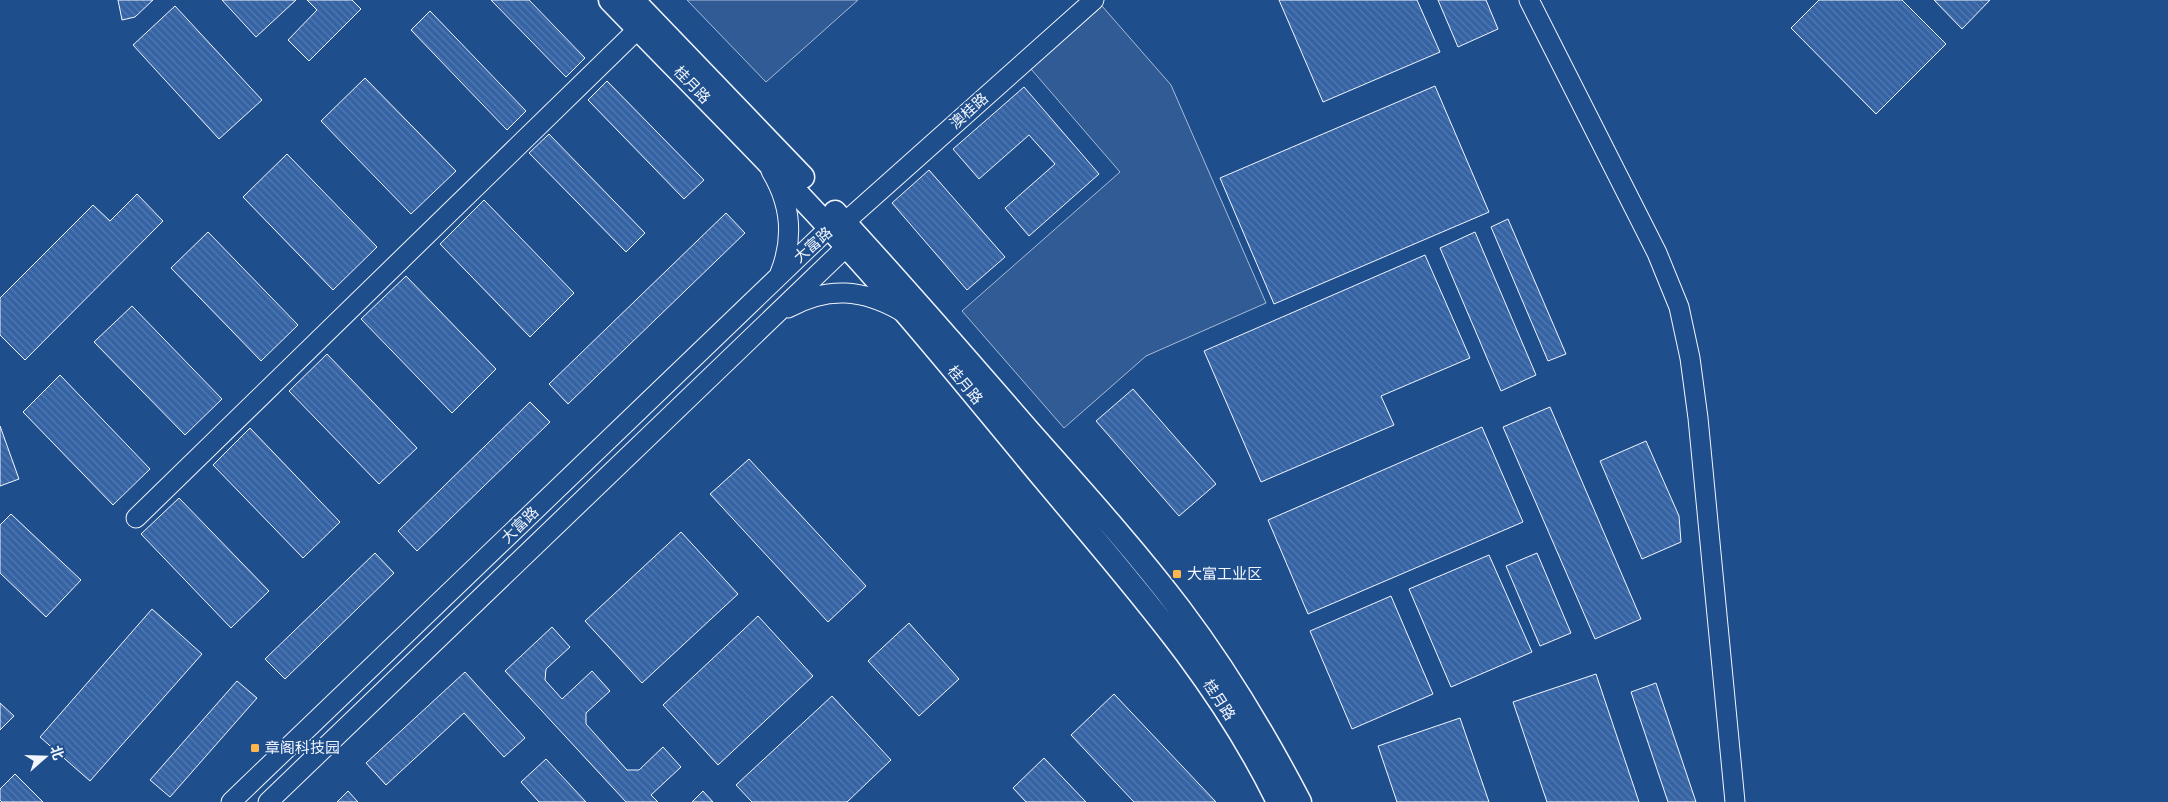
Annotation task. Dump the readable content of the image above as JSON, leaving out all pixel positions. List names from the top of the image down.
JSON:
{
  "streets": {
    "main road": ["桂月路"],
    "street": ["澳桂路", "大富路"]
  },
  "crossings": [
    ["桂月路", "澳桂路"],
    ["桂月路", "大富路"],
    ["澳桂路", "大富路"]
  ],
  "places": {
    "transit": ["大富工业区", "章阁科技园"]
  },
  "north": "right"
}
